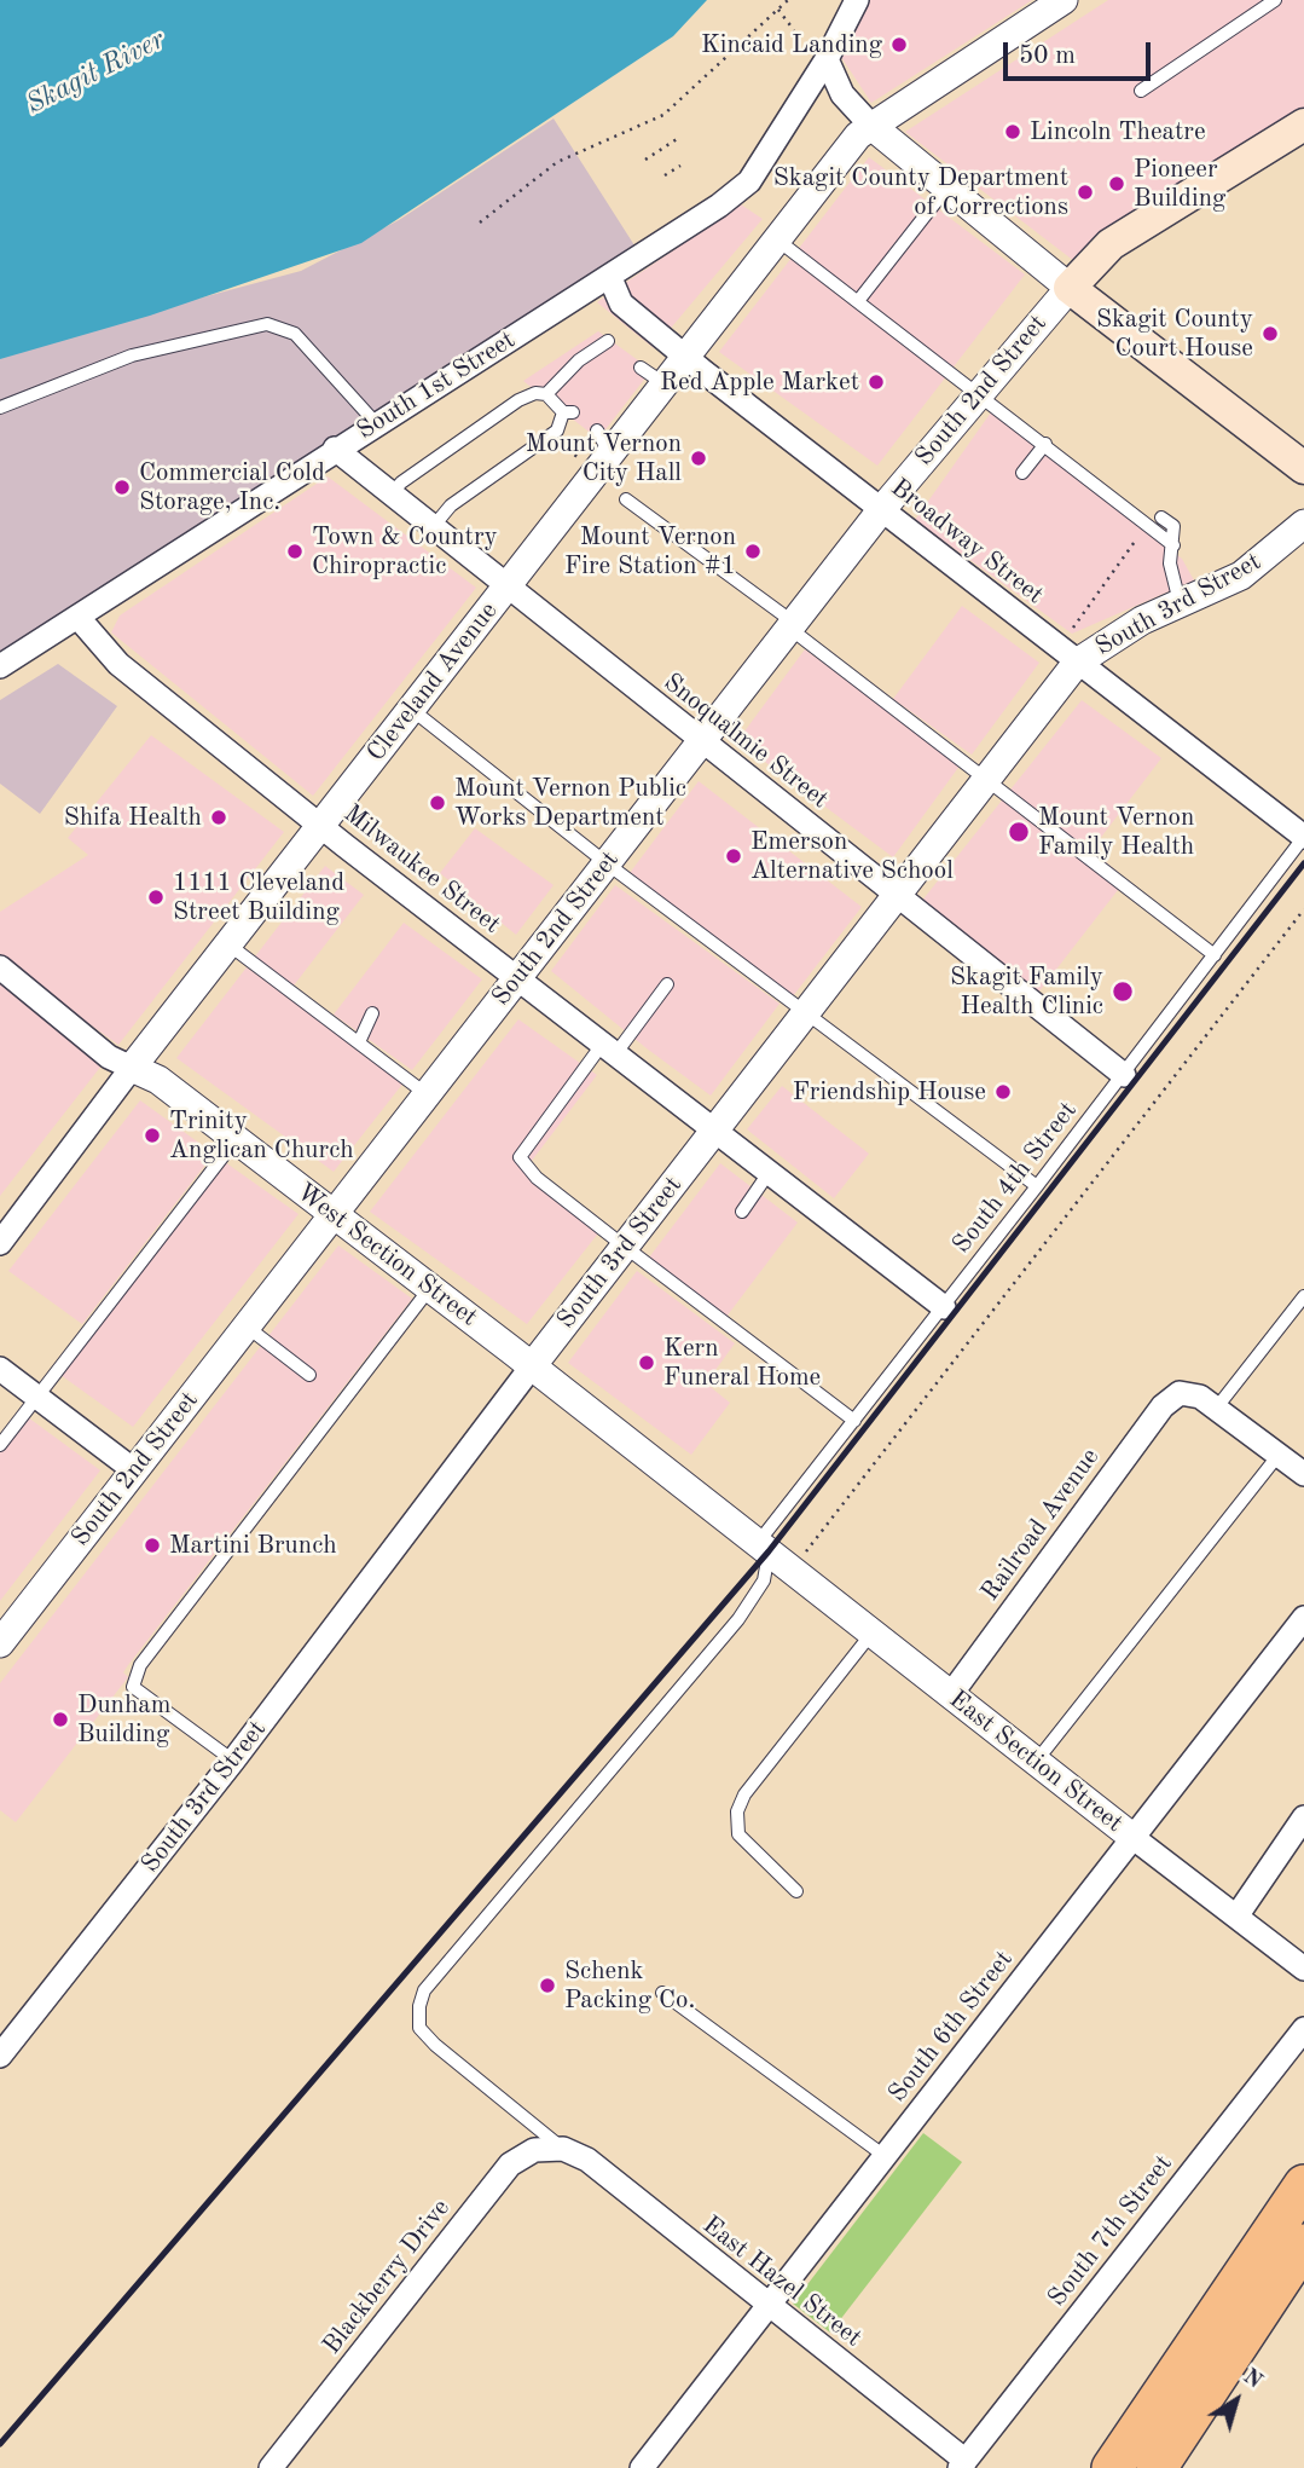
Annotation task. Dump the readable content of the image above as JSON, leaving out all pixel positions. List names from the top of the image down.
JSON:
{
  "streets": {
    "main road": ["South 2nd Street"],
    "street": [
      "South 1st Street",
      "Broadway Street",
      "South 3rd Street",
      "Cleveland Avenue",
      "Snoqualmie Street",
      "Milwaukee Street",
      "West Section Street",
      "Railroad Avenue",
      "East Section Street",
      "South 6th Street",
      "South 7th Street",
      "Blackberry Drive",
      "East Hazel Street"
    ],
    "lane": ["South 4th Street"]
  },
  "crossings": [
    ["South 1st Street", "Broadway Street"],
    ["South 1st Street", "Snoqualmie Street"],
    ["South 1st Street", "Milwaukee Street"],
    ["South 2nd Street", "Broadway Street"],
    ["South 2nd Street", "Snoqualmie Street"],
    ["South 2nd Street", "Milwaukee Street"],
    ["South 2nd Street", "West Section Street"],
    ["Broadway Street", "South 3rd Street"],
    ["Broadway Street", "Cleveland Avenue"],
    ["Broadway Street", "South 4th Street"],
    ["South 3rd Street", "Snoqualmie Street"],
    ["South 3rd Street", "Milwaukee Street"],
    ["South 3rd Street", "West Section Street"],
    ["Cleveland Avenue", "Snoqualmie Street"],
    ["Cleveland Avenue", "Milwaukee Street"],
    ["Cleveland Avenue", "West Section Street"],
    ["Snoqualmie Street", "South 4th Street"],
    ["Milwaukee Street", "South 4th Street"],
    ["South 4th Street", "West Section Street"],
    ["South 4th Street", "East Section Street"],
    ["West Section Street", "East Section Street"],
    ["Railroad Avenue", "East Section Street"],
    ["East Section Street", "South 6th Street"],
    ["South 6th Street", "East Hazel Street"],
    ["South 7th Street", "East Hazel Street"],
    ["Blackberry Drive", "East Hazel Street"]
  ],
  "water": ["Skagit River"],
  "places": [
    "Kincaid Landing",
    "Lincoln Theatre",
    "Pioneer Building",
    "Skagit County Department of Corrections",
    "Skagit County Court House",
    "Red Apple Market",
    "Mount Vernon City Hall",
    "Commercial Cold Storage, Inc.",
    "Town & Country Chiropractic",
    "Mount Vernon Fire Station #1",
    "Mount Vernon Public Works Department",
    "Shifa Health",
    "Mount Vernon Family Health",
    "Emerson Alternative School",
    "1111 Cleveland Street Building",
    "Skagit Family Health Clinic",
    "Friendship House",
    "Trinity Anglican Church",
    "Kern Funeral Home",
    "Martini Brunch",
    "Dunham Building",
    "Schenk Packing Co."
  ],
  "scale_bar": "50 m",
  "north": "top right"
}
